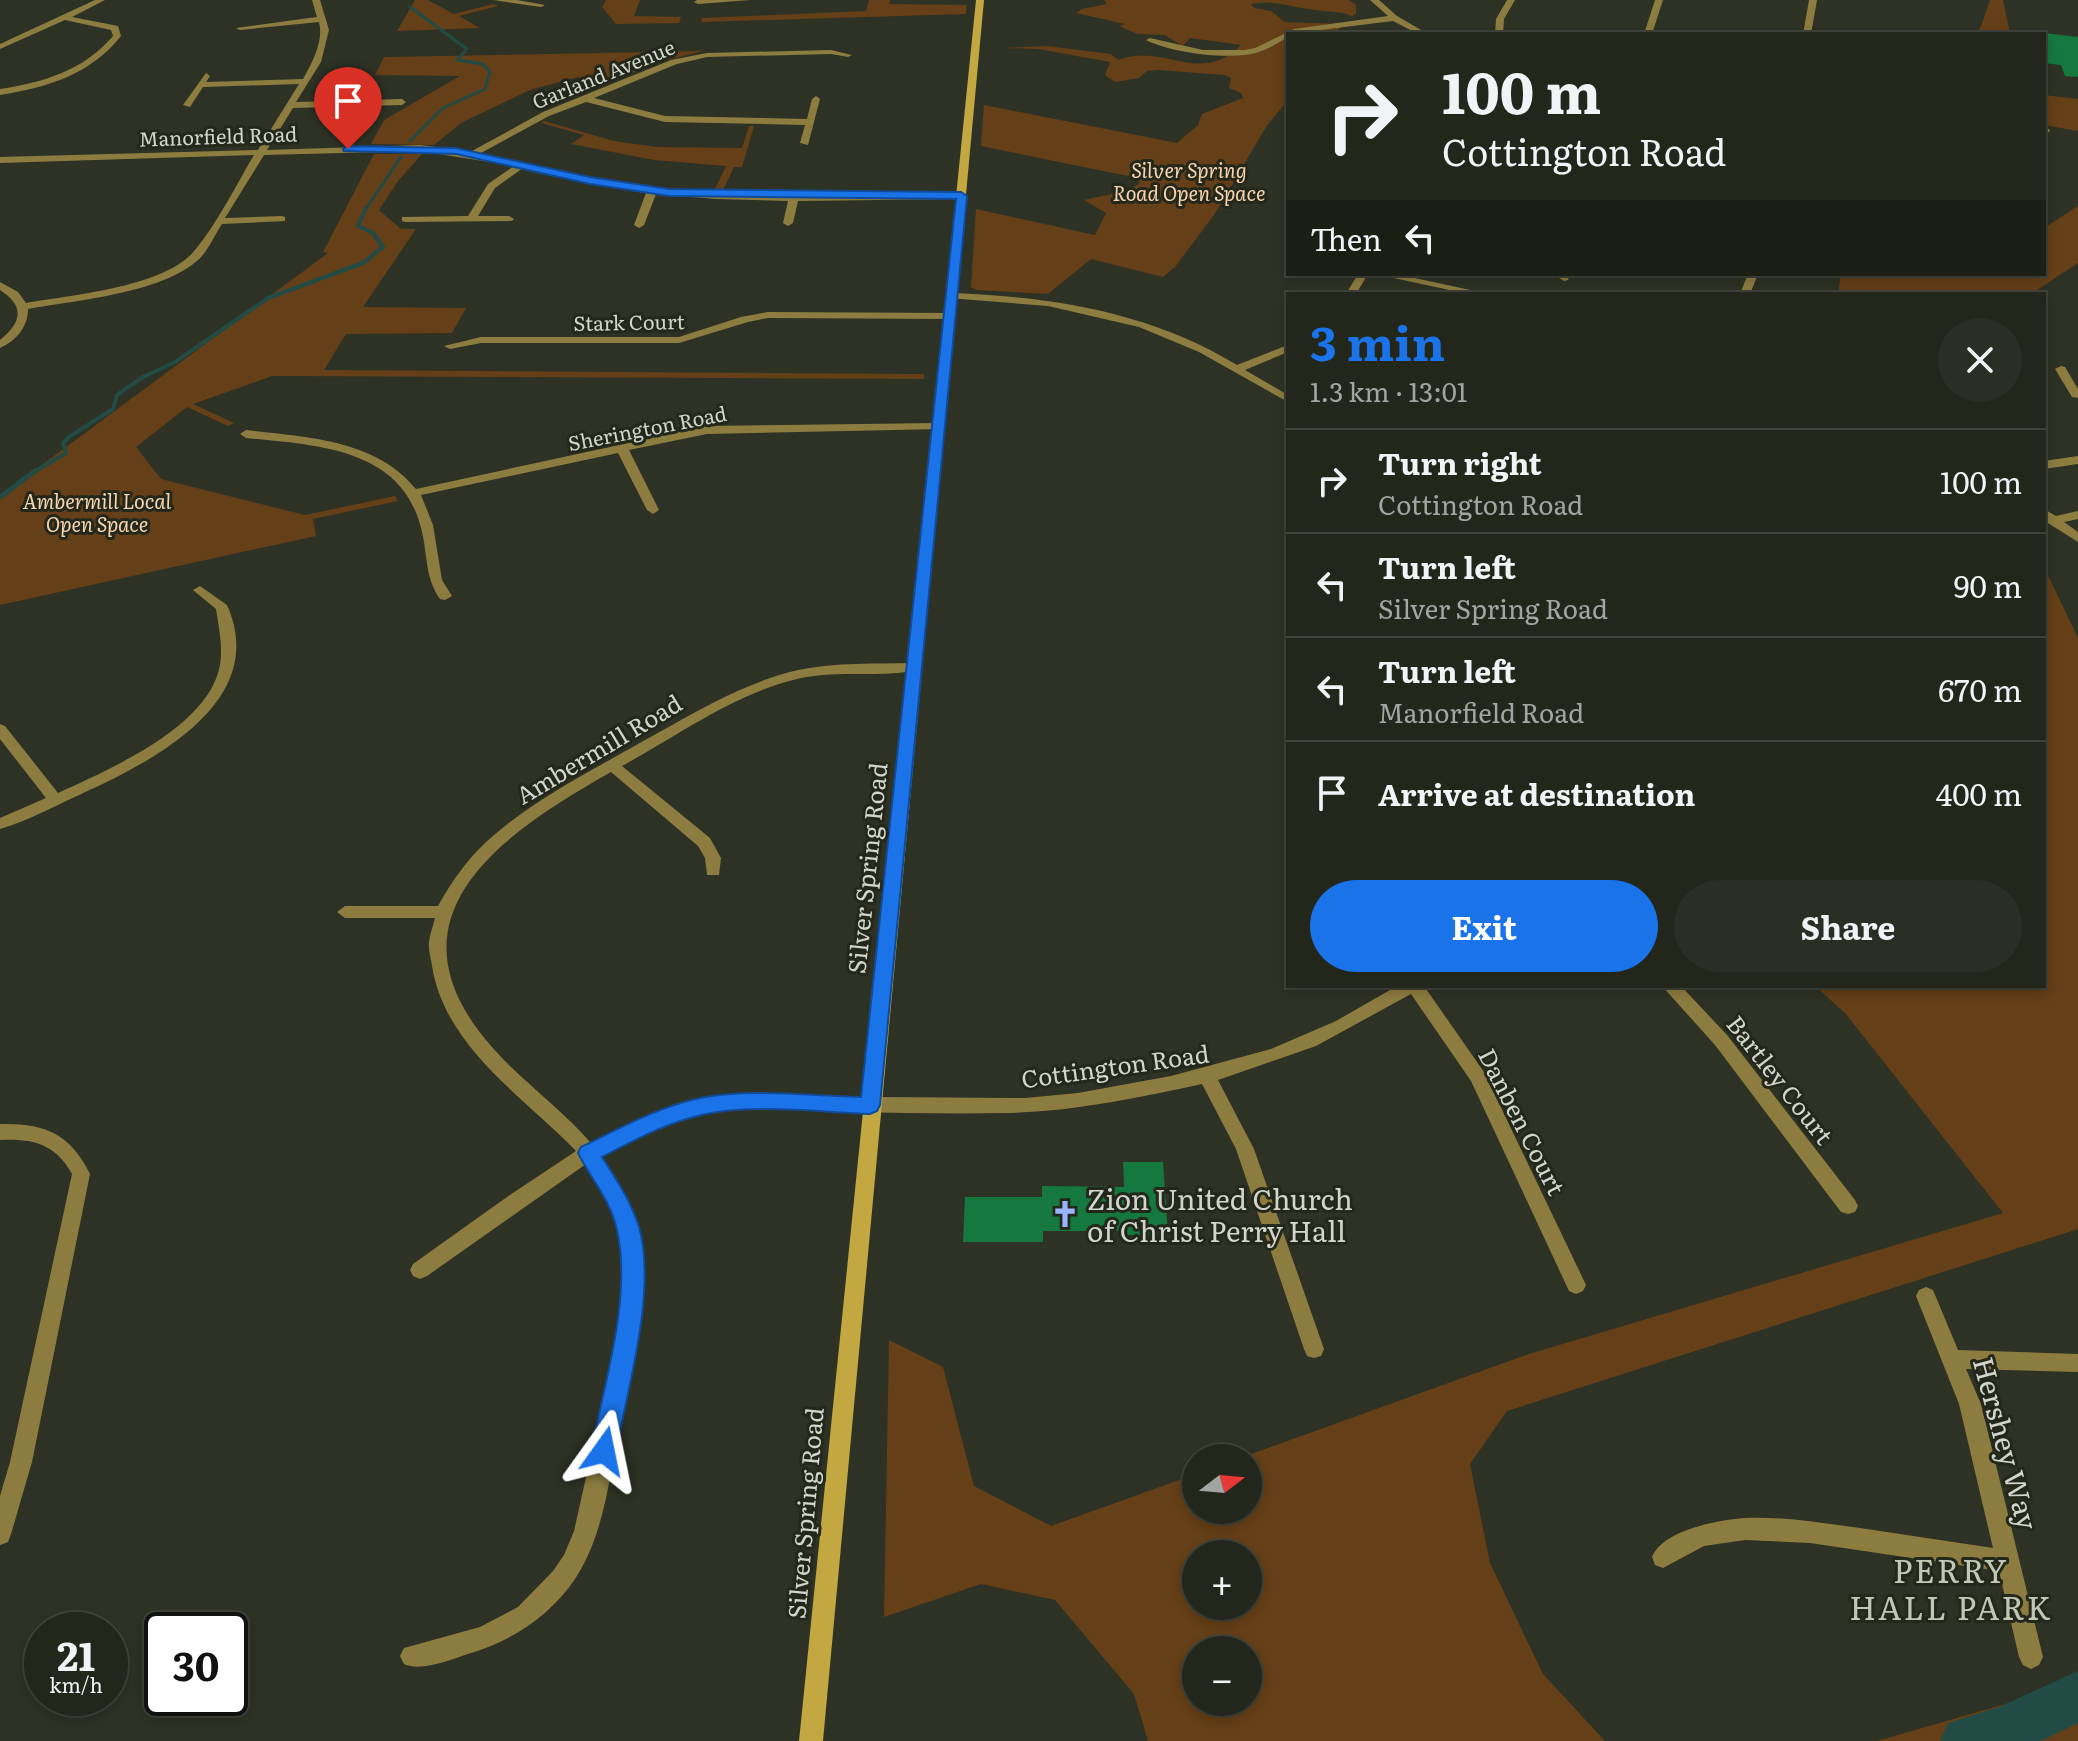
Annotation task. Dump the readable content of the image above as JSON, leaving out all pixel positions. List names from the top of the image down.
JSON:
{
  "streets": {
    "main road": ["Silver Spring Road"],
    "street": [
      "Garland Avenue",
      "Manorfield Road",
      "Stark Court",
      "Sherington Road",
      "Ambermill Road",
      "Cottington Road",
      "Bartley Court",
      "Danben Court",
      "Hershey Way"
    ]
  },
  "crossings": [
    ["Garland Avenue", "Manorfield Road"],
    ["Manorfield Road", "Silver Spring Road"],
    ["Stark Court", "Silver Spring Road"],
    ["Sherington Road", "Silver Spring Road"],
    ["Ambermill Road", "Silver Spring Road"],
    ["Ambermill Road", "Cottington Road"],
    ["Silver Spring Road", "Cottington Road"]
  ],
  "districts": ["PERRY HALL PARK"],
  "parks": ["Silver Spring Road Open Space", "Ambermill Local Open Space"],
  "places": {
    "church": ["Zion United Church of Christ Perry Hall"]
  },
  "north": "right",
  "page": {
    "turn": ["100 m", "Cottington Road"],
    "then": "Then",
    "heading": ["3 min", "1.3 km · 13:01"],
    "list": [
      {
        "name": "Turn right",
        "note": "Cottington Road",
        "value": "100 m"
      },
      {
        "name": "Turn left",
        "note": "Silver Spring Road",
        "value": "90 m"
      },
      {
        "name": "Turn left",
        "note": "Manorfield Road",
        "value": "670 m"
      },
      {
        "name": "Arrive at destination",
        "value": "400 m"
      }
    ],
    "buttons": ["Exit", "Share"],
    "map_buttons": ["+", "−"],
    "speed": "21 km/h",
    "limit": "30"
  }
}
